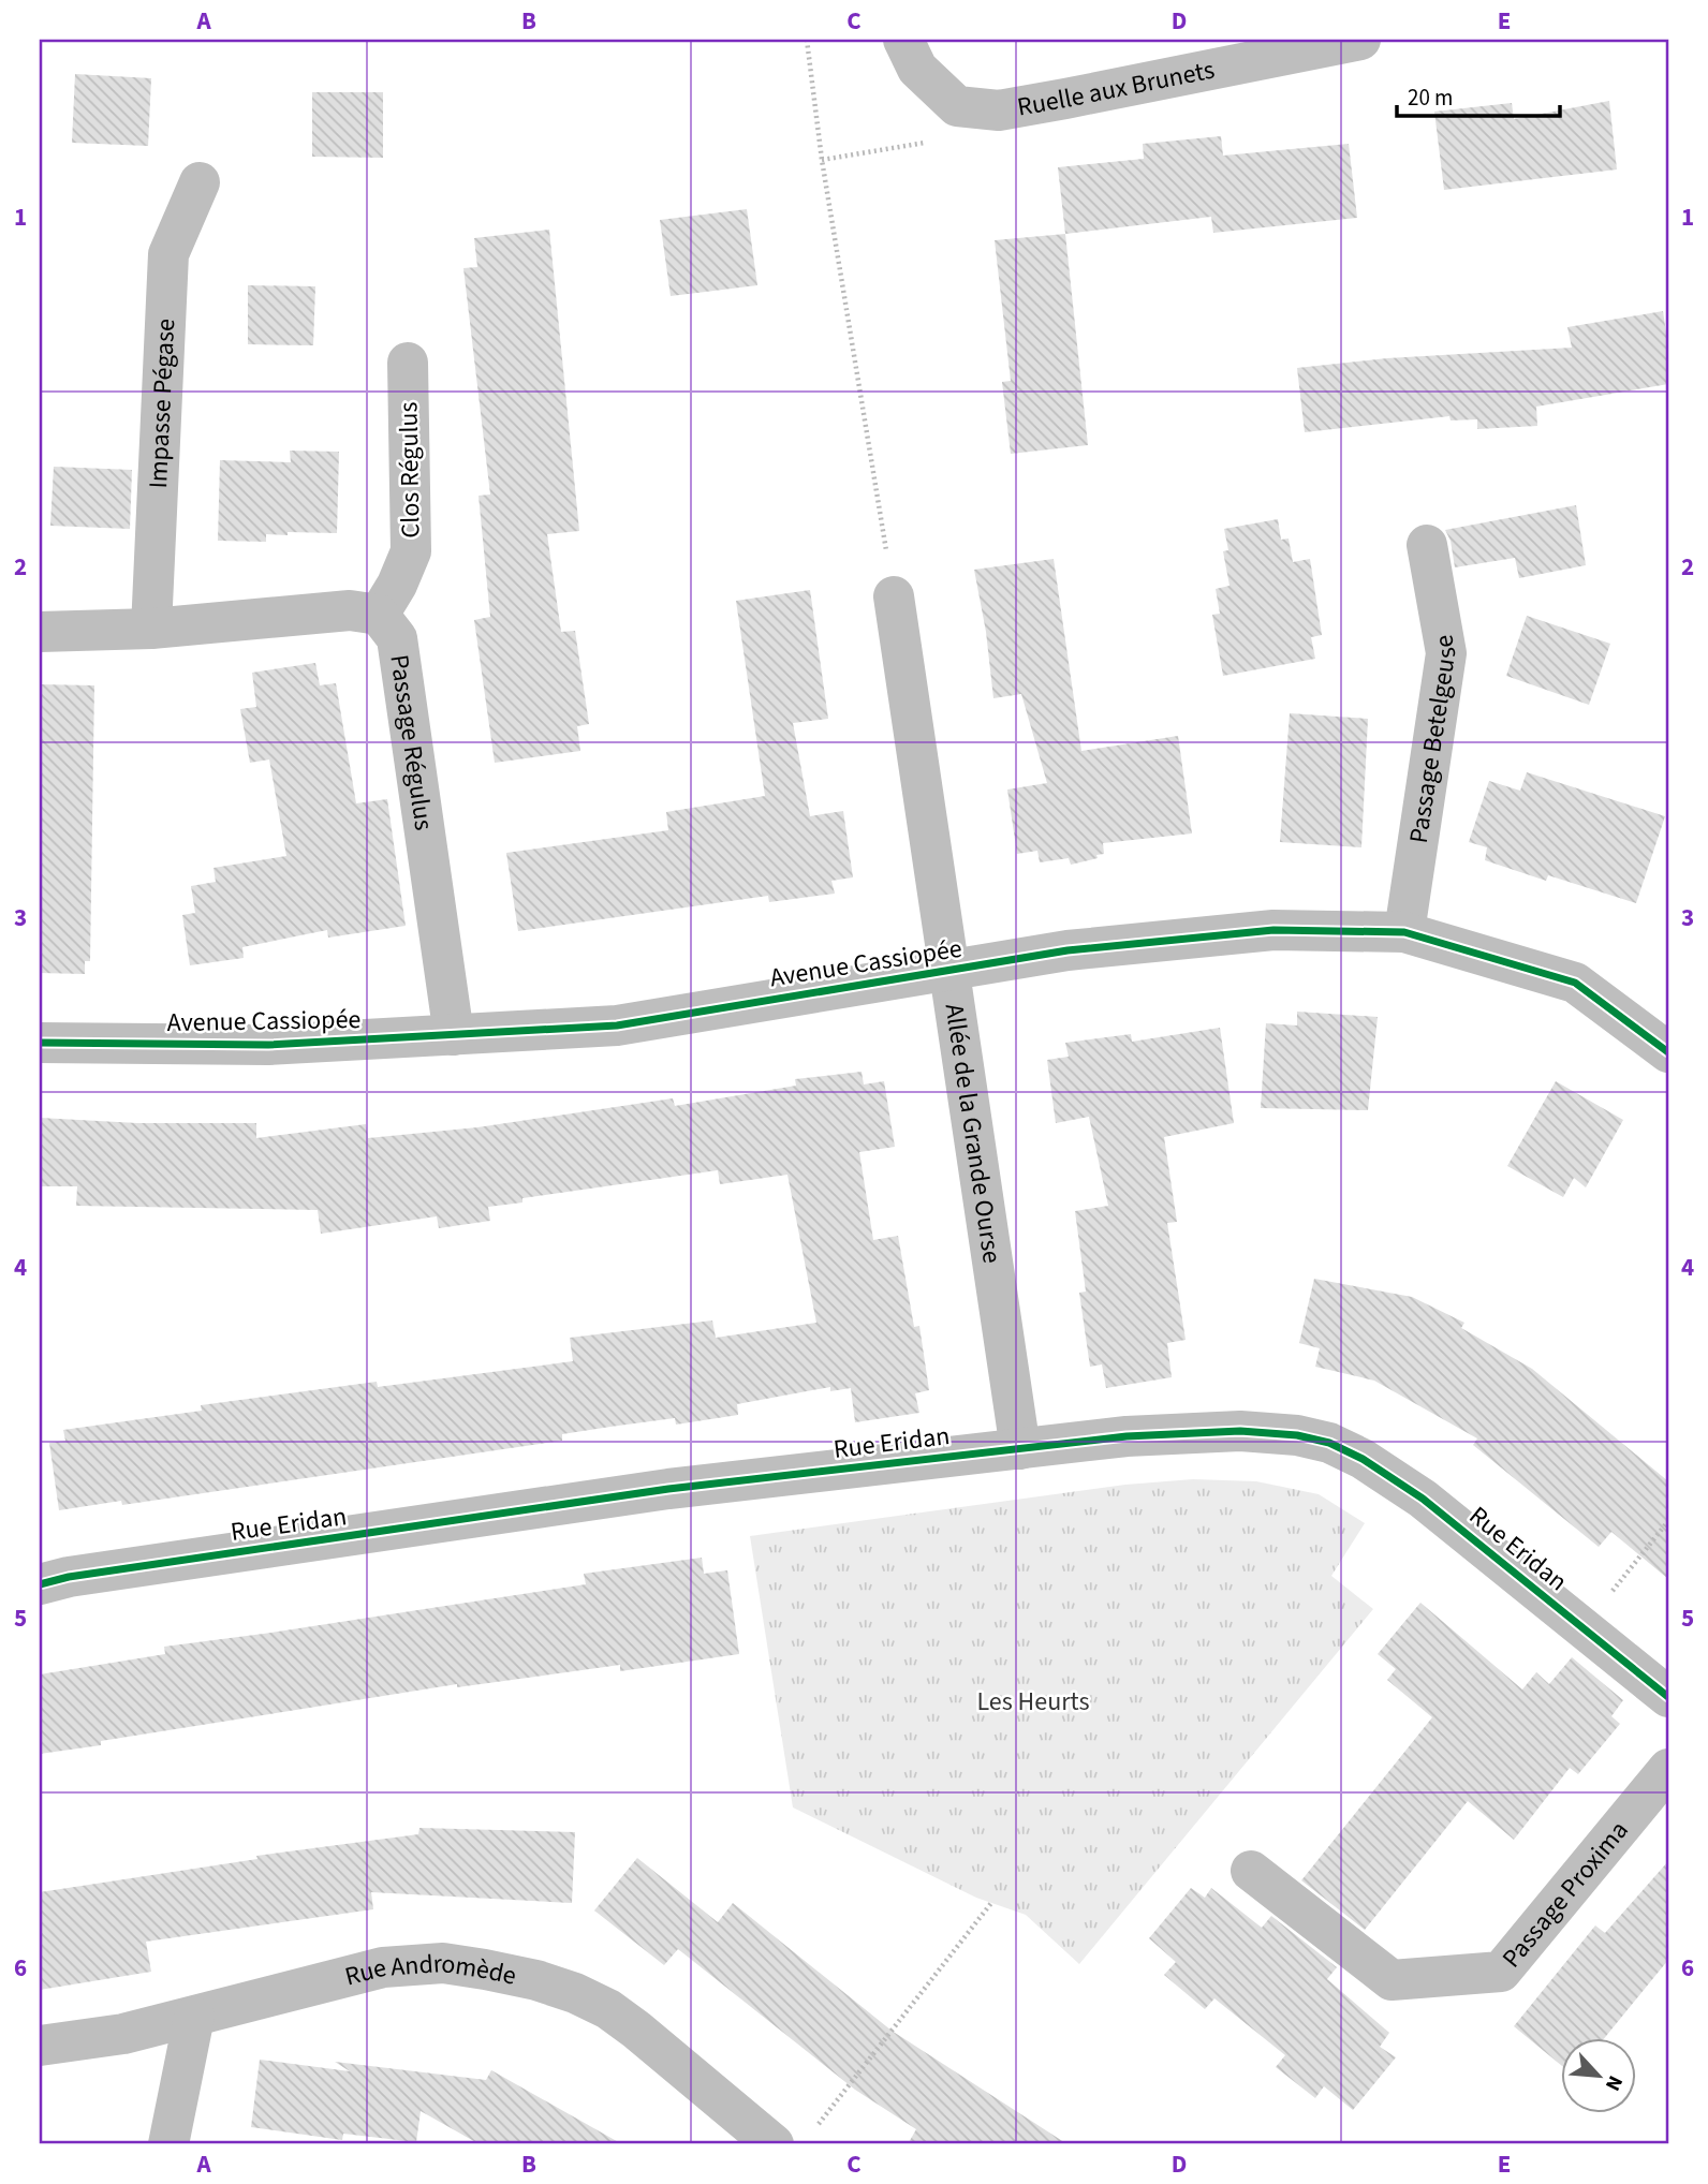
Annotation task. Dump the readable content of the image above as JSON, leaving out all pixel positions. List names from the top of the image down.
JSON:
{
  "streets": {
    "street": [
      "Ruelle aux Brunets",
      "Impasse Pégase",
      "Clos Régulus",
      "Passage Betelgeuse",
      "Passage Régulus",
      "Avenue Cassiopée",
      "Allée de la Grande Ourse",
      "Rue Eridan",
      "Passage Proxima",
      "Rue Andromède"
    ]
  },
  "crossings": [
    ["Clos Régulus", "Passage Régulus"],
    ["Passage Betelgeuse", "Avenue Cassiopée"],
    ["Passage Régulus", "Avenue Cassiopée"],
    ["Avenue Cassiopée", "Allée de la Grande Ourse"],
    ["Allée de la Grande Ourse", "Rue Eridan"]
  ],
  "parks": ["Les Heurts"],
  "scale_bar": "20 m",
  "north": "bottom right",
  "grid": {
    "columns": [
      "A",
      "B",
      "C",
      "D",
      "E"
    ],
    "rows": [
      "1",
      "2",
      "3",
      "4",
      "5",
      "6"
    ]
  }
}
